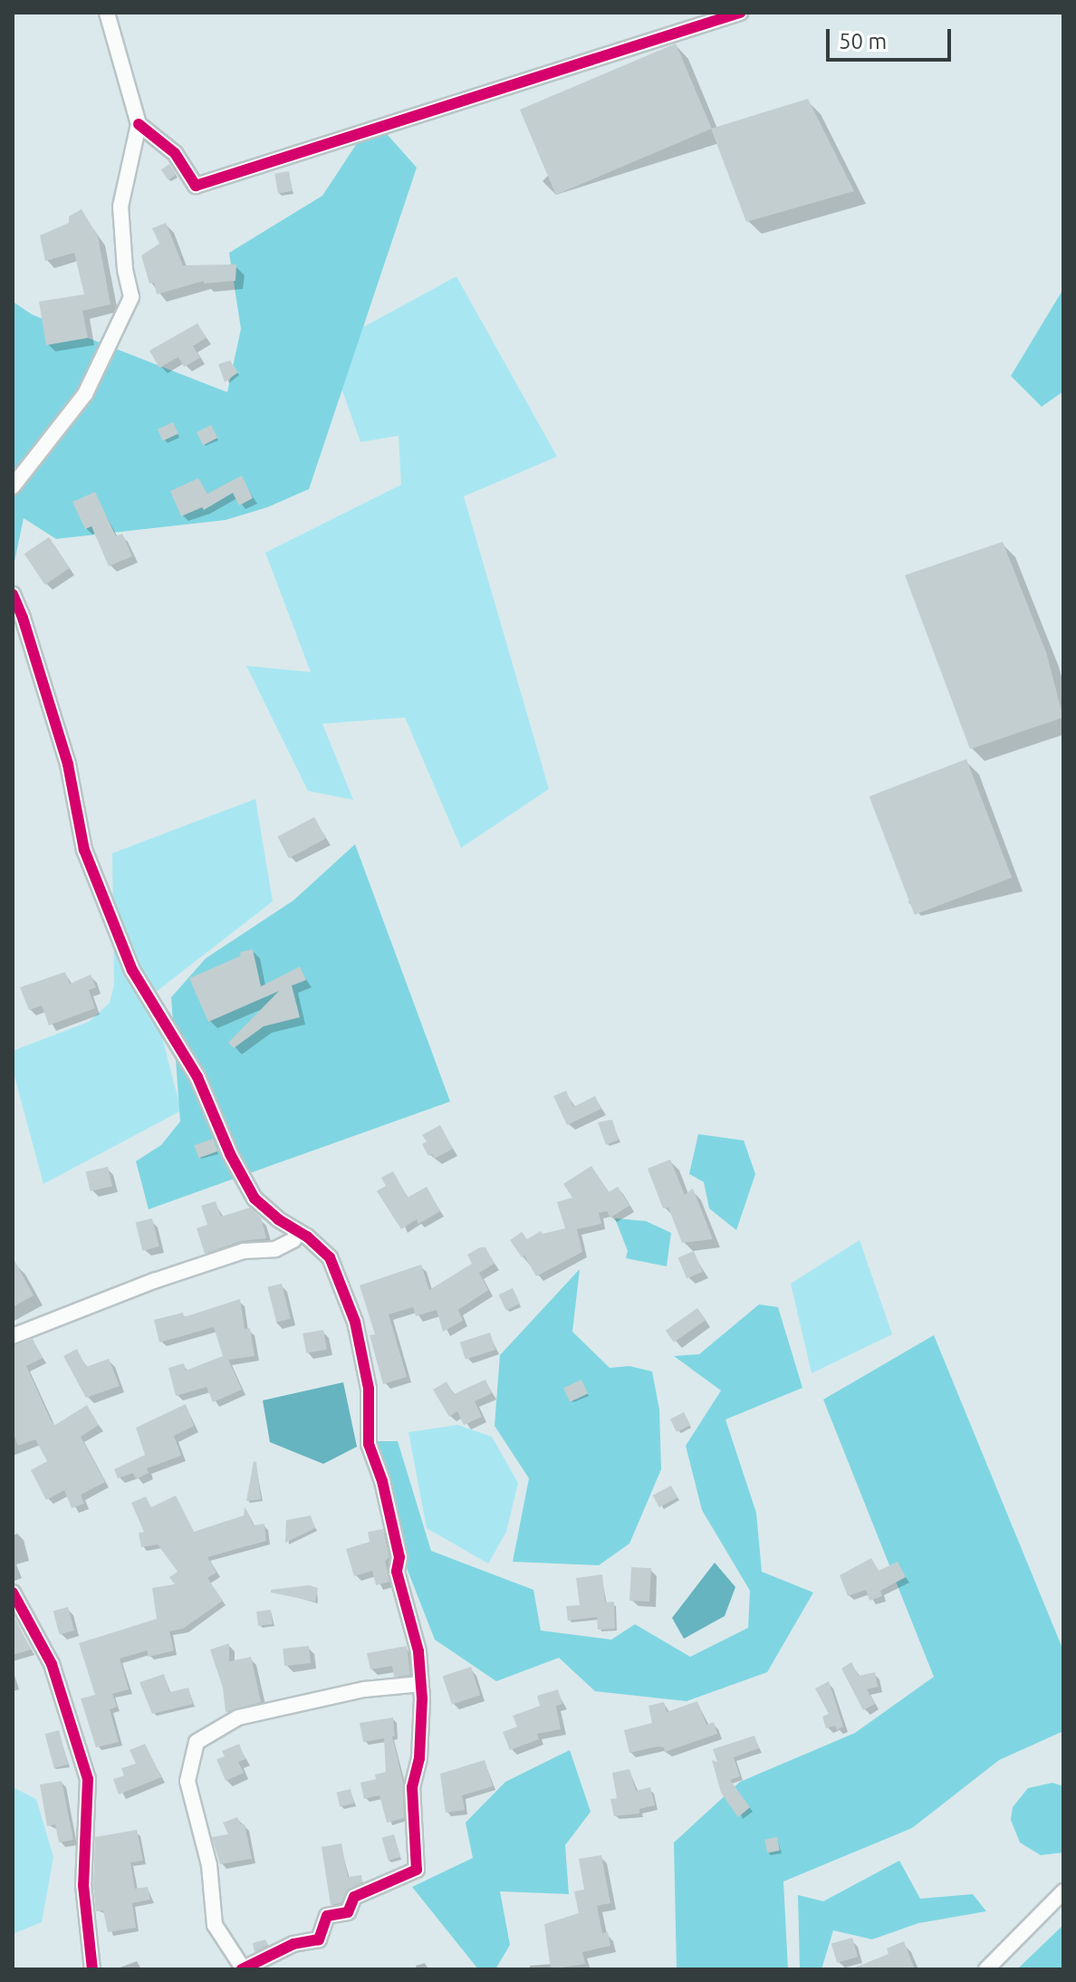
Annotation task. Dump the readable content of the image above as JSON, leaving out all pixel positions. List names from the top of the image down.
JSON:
{
  "scale_bar": "50 m"
}
